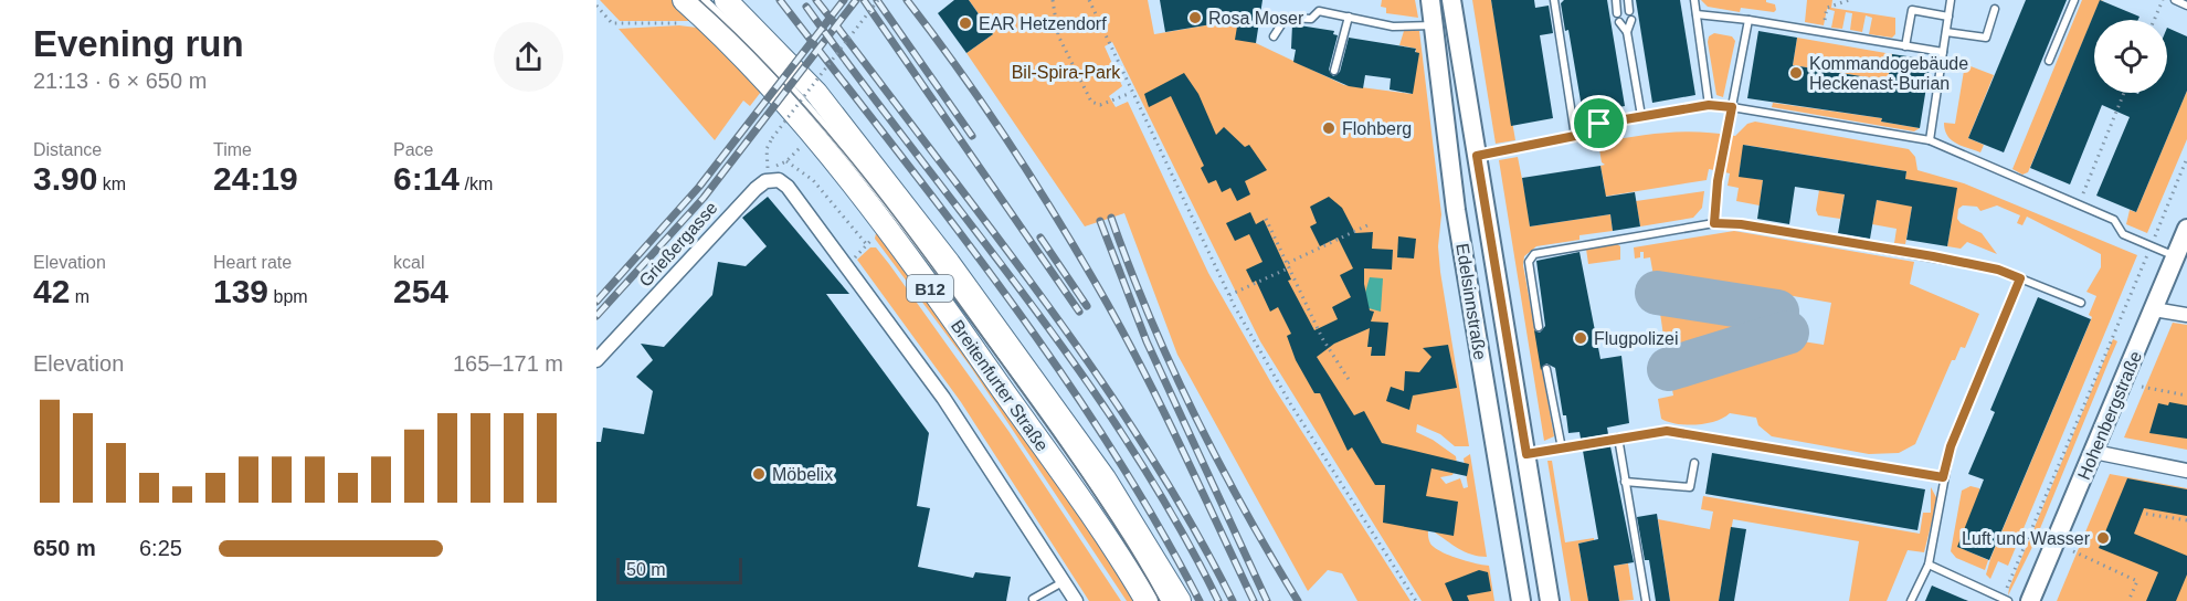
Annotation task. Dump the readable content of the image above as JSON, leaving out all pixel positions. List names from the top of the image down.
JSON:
{
  "streets": {
    "main road": [
      "B12",
      "Edelsinnstraße",
      "Breitenfurter Straße",
      "Hohenbergstraße"
    ],
    "street": ["Grießergasse"]
  },
  "parks": ["Bil-Spira-Park"],
  "places": [
    "Rosa Moser",
    "EAR Hetzendorf",
    "Kommandogebäude Heckenast-Burian",
    "Flohberg",
    "Flugpolizei",
    "Möbelix",
    "Luft und Wasser"
  ],
  "scale_bar": "50 m",
  "page": {
    "heading": ["Evening run", "21:13 · 6 × 650 m"],
    "stats": [
      ["Distance", "3.90 km"],
      ["Time", "24:19"],
      ["Pace", "6:14 /km"],
      ["Elevation", "42 m"],
      ["Heart rate", "139 bpm"],
      ["kcal", "254"]
    ],
    "chart": ["Elevation", "165–171 m"],
    "list": [
      {
        "name": "650 m",
        "note": "6:25"
      }
    ],
    "scale": "50 m"
  }
}
